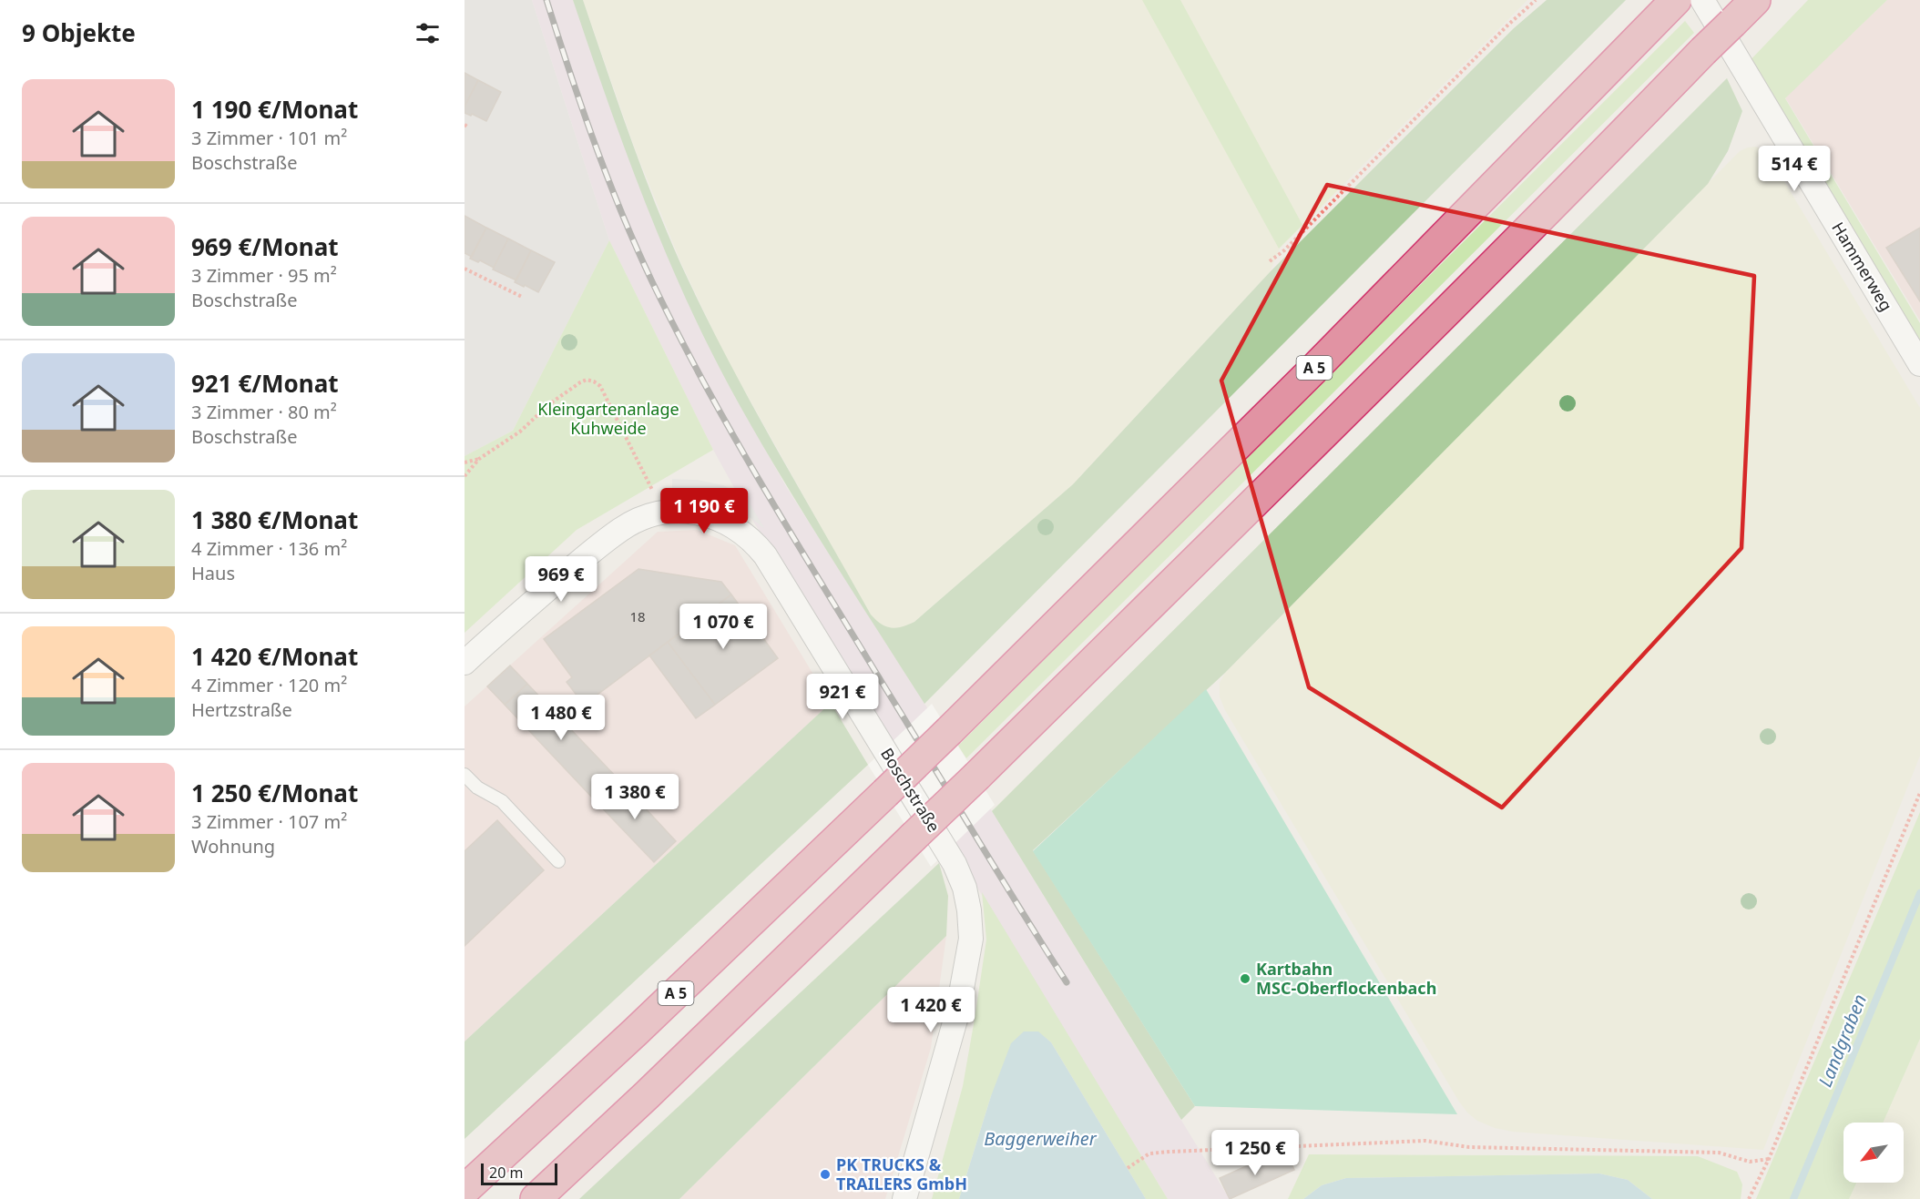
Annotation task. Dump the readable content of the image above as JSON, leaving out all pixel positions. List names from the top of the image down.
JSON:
{
  "streets": {
    "highway": ["A 5"],
    "street": ["Hammerweg", "Boschstraße"]
  },
  "water": ["Landgraben", "Baggerweiher"],
  "parks": ["Kleingartenanlage Kuhweide"],
  "places": ["Kartbahn MSC-Oberflockenbach", "PK TRUCKS & TRAILERS GmbH"],
  "house_numbers": ["18"],
  "scale_bar": "20 m",
  "north": "bottom left",
  "page": {
    "heading": "9 Objekte",
    "list": [
      {
        "name": "1 190 €/Monat",
        "note": "3 Zimmer · 101 m² · Boschstraße"
      },
      {
        "name": "969 €/Monat",
        "note": "3 Zimmer · 95 m² · Boschstraße"
      },
      {
        "name": "921 €/Monat",
        "note": "3 Zimmer · 80 m² · Boschstraße"
      },
      {
        "name": "1 380 €/Monat",
        "note": "4 Zimmer · 136 m² · Haus"
      },
      {
        "name": "1 420 €/Monat",
        "note": "4 Zimmer · 120 m² · Hertzstraße"
      },
      {
        "name": "1 250 €/Monat",
        "note": "3 Zimmer · 107 m² · Wohnung"
      }
    ],
    "price": [
      "514 €",
      "1 190 €",
      "969 €",
      "1 070 €",
      "921 €",
      "1 480 €",
      "1 380 €",
      "1 420 €",
      "1 250 €"
    ],
    "scale": "20 m"
  }
}
